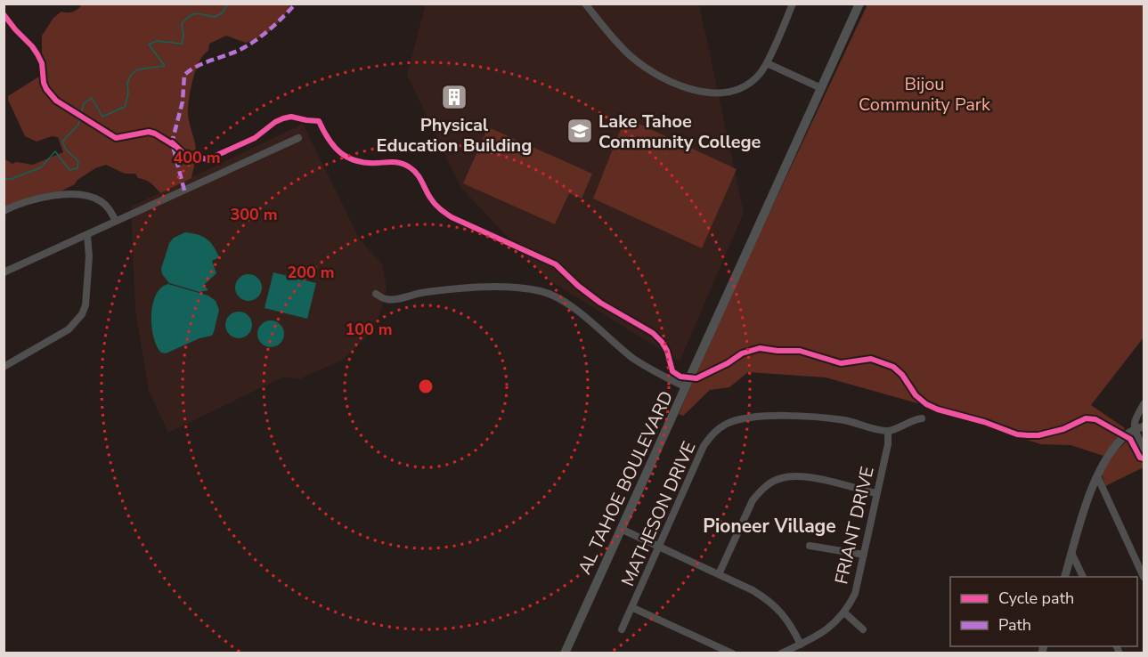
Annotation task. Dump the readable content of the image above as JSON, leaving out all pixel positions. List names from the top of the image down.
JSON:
{
  "streets": {
    "main road": ["AL TAHOE BOULEVARD"],
    "street": ["MATHESON DRIVE", "FRIANT DRIVE"]
  },
  "crossings": [
    ["MATHESON DRIVE", "FRIANT DRIVE"]
  ],
  "districts": ["Pioneer Village"],
  "parks": ["Bijou Community Park"],
  "places": {
    "building": ["Physical Education Building"],
    "school or university": ["Lake Tahoe Community College"]
  },
  "legend": ["Cycle path", "Path"],
  "rings": [
    "400 m",
    "300 m",
    "200 m",
    "100 m"
  ]
}
